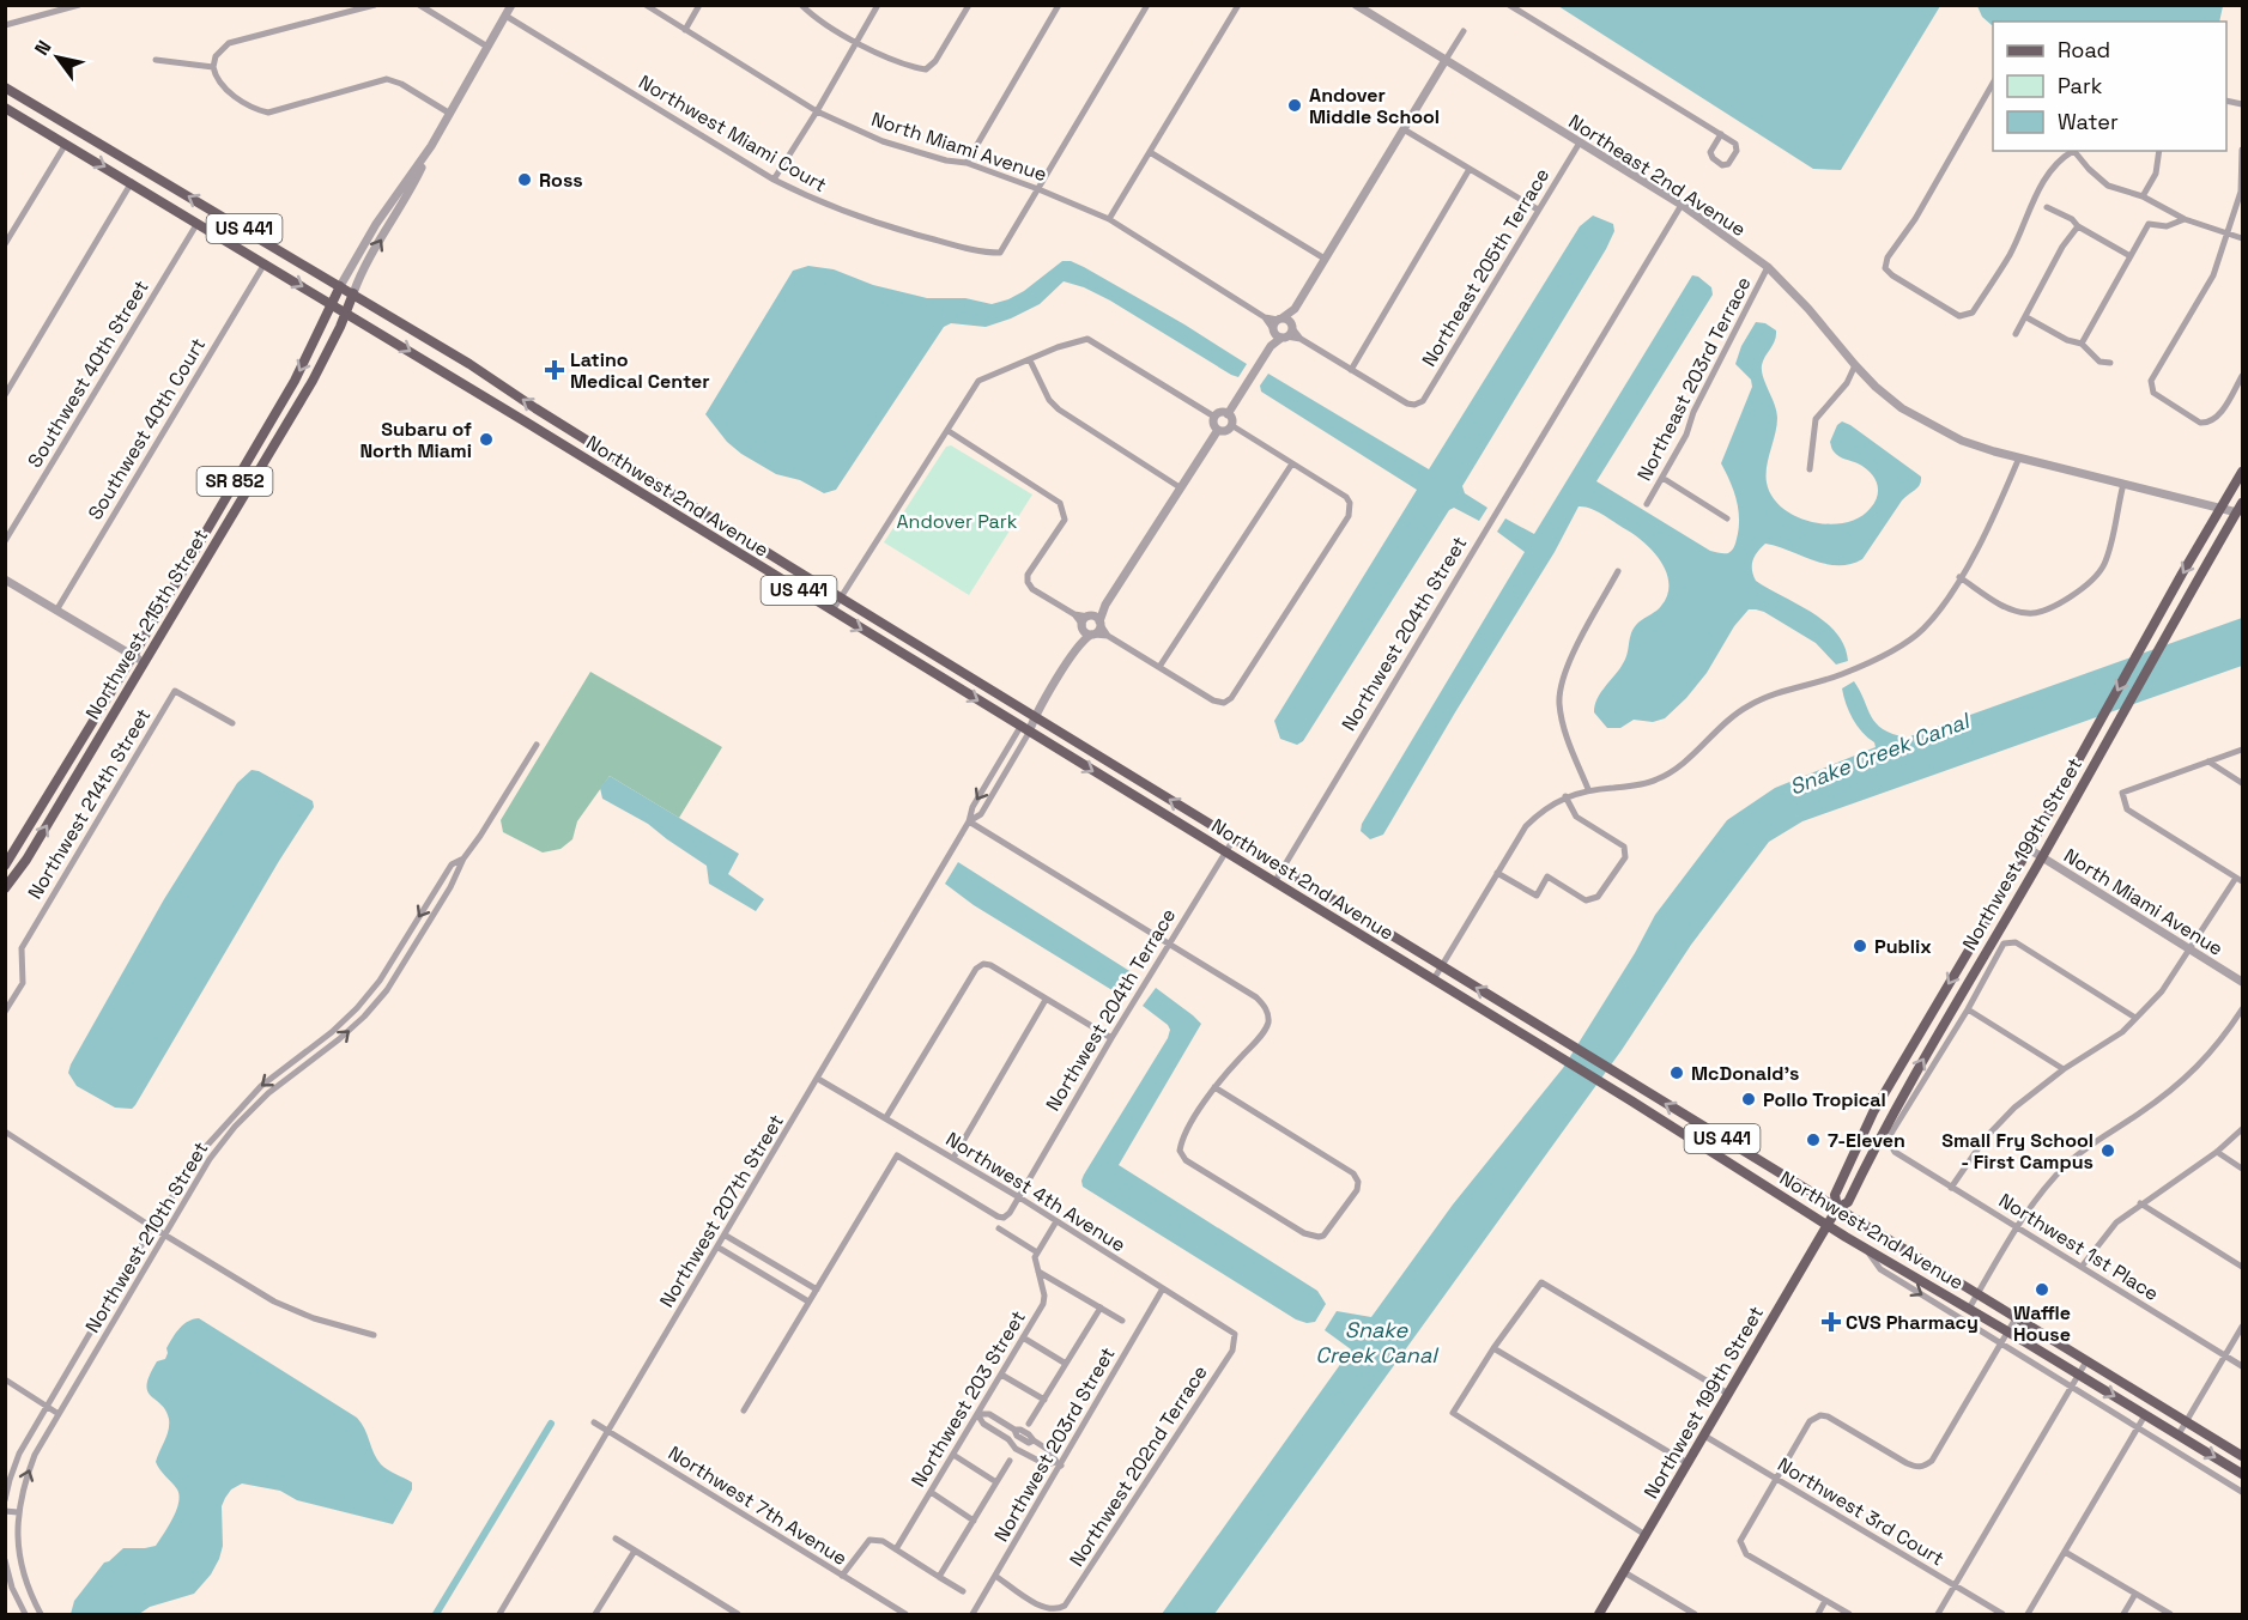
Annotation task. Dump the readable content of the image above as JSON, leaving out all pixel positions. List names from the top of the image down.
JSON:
{
  "streets": {
    "main road": [
      "US 441",
      "SR 852",
      "Northwest 2nd Avenue",
      "Northwest 215th Street",
      "Northwest 199th Street"
    ],
    "street": [
      "Northwest Miami Court",
      "North Miami Avenue",
      "Northeast 2nd Avenue",
      "Northeast 205th Terrace",
      "Southwest 40th Street",
      "Northeast 203rd Terrace",
      "Southwest 40th Court",
      "Northwest 204th Street",
      "Northwest 214th Street",
      "Northwest 204th Terrace",
      "Northwest 4th Avenue",
      "Northwest 207th Street",
      "Northwest 210th Street",
      "Northwest 1st Place",
      "Northwest 203 Street",
      "Northwest 203rd Street",
      "Northwest 202nd Terrace",
      "Northwest 7th Avenue",
      "Northwest 3rd Court"
    ]
  },
  "crossings": [
    ["Northwest Miami Court", "North Miami Avenue"],
    ["Northwest Miami Court", "Northwest 215th Street"],
    ["North Miami Avenue", "Northwest 199th Street"],
    ["Northeast 2nd Avenue", "Northeast 205th Terrace"],
    ["Northeast 2nd Avenue", "Northeast 203rd Terrace"],
    ["Northeast 2nd Avenue", "Northwest 204th Street"],
    ["Northeast 2nd Avenue", "Northwest 199th Street"],
    ["US 441", "Southwest 40th Street"],
    ["US 441", "Southwest 40th Court"],
    ["US 441", "Northwest 2nd Avenue"],
    ["US 441", "Northwest 215th Street"],
    ["Northwest 2nd Avenue", "Northwest 215th Street"],
    ["Northwest 2nd Avenue", "Northwest 204th Street"],
    ["Northwest 2nd Avenue", "Northwest 199th Street"],
    ["Northwest 2nd Avenue", "Northwest 204th Terrace"],
    ["Northwest 2nd Avenue", "Northwest 207th Street"],
    ["Northwest 199th Street", "Northwest 3rd Court"],
    ["Northwest 204th Terrace", "Northwest 4th Avenue"],
    ["Northwest 4th Avenue", "Northwest 207th Street"],
    ["Northwest 4th Avenue", "Northwest 203rd Street"],
    ["Northwest 4th Avenue", "Northwest 202nd Terrace"],
    ["Northwest 207th Street", "Northwest 7th Avenue"],
    ["Northwest 203rd Street", "Northwest 202nd Terrace"]
  ],
  "water": ["Snake Creek Canal"],
  "parks": ["Andover Park"],
  "places": {
    "other": [
      "Andover Middle School",
      "Ross",
      "Subaru of North Miami",
      "Publix",
      "McDonald's",
      "Pollo Tropical",
      "7-Eleven",
      "Small Fry School - First Campus",
      "Waffle House"
    ],
    "health": ["Latino Medical Center", "CVS Pharmacy"]
  },
  "legend": ["Road", "Park", "Water"],
  "north": "top left"
}
